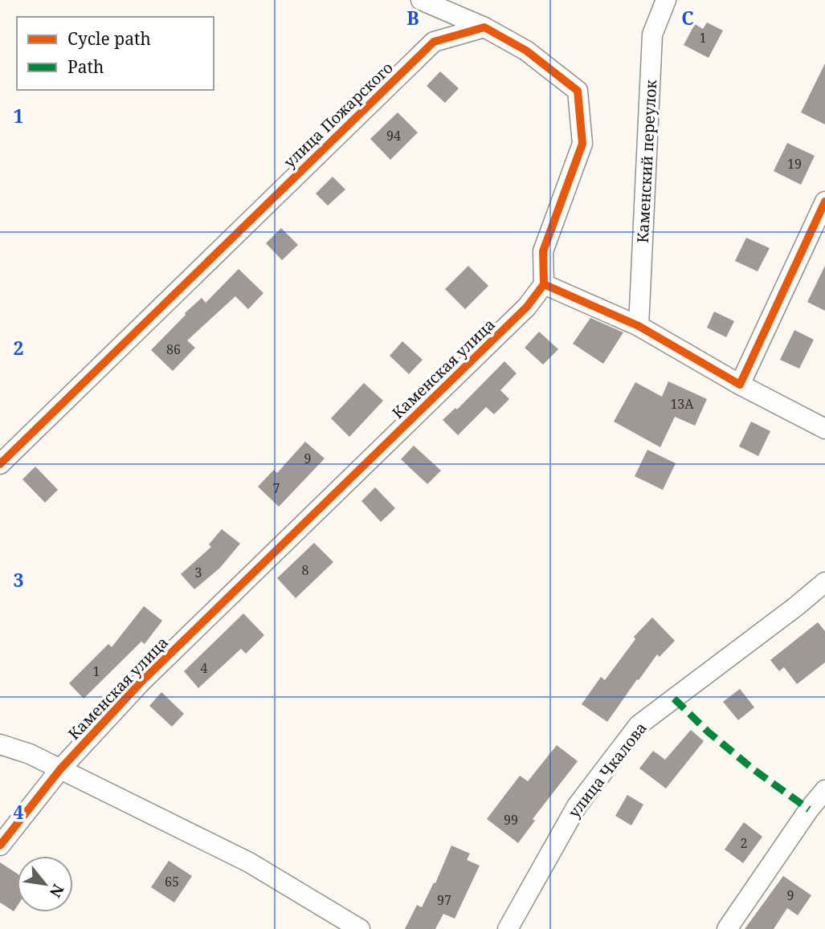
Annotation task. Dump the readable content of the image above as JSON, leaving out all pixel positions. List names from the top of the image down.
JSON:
{
  "streets": {
    "street": [
      "улица Пожарского",
      "Каменский переулок",
      "Каменская улица",
      "улица Чкалова"
    ]
  },
  "house_numbers": [
    "1",
    "94",
    "19",
    "86",
    "13А",
    "9",
    "7",
    "8",
    "3",
    "4",
    "1",
    "99",
    "2",
    "65",
    "9",
    "97"
  ],
  "legend": ["Cycle path", "Path"],
  "north": "bottom right",
  "grid": {
    "columns": ["B", "C"],
    "rows": [
      "1",
      "2",
      "3",
      "4"
    ]
  }
}
